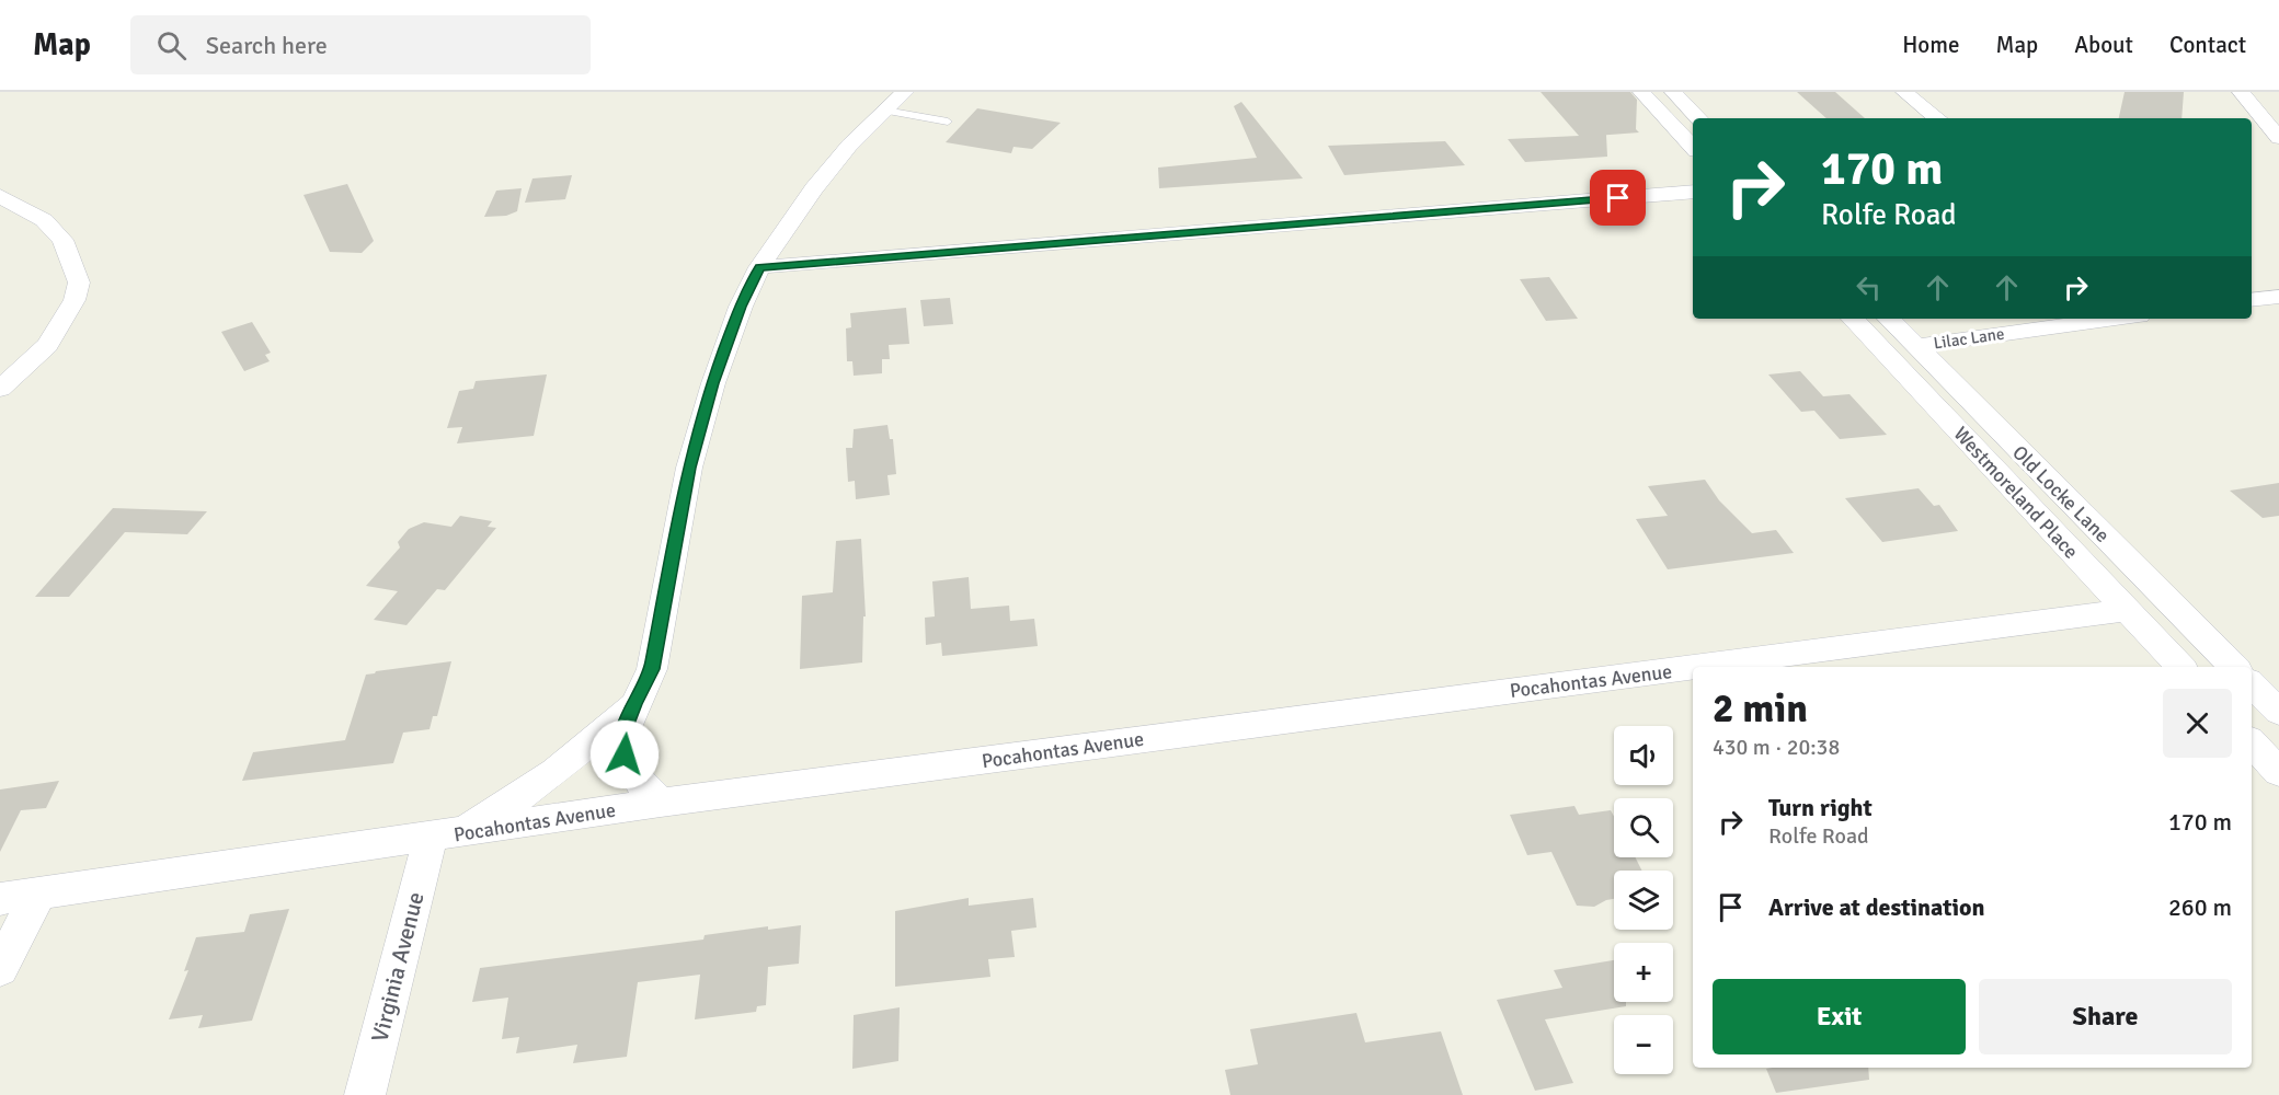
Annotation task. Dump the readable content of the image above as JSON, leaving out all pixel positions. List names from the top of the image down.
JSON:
{
  "streets": {
    "street": [
      "Lilac Lane",
      "Westmoreland Place",
      "Old Locke Lane",
      "Pocahontas Avenue",
      "Virginia Avenue"
    ]
  },
  "crossings": [
    ["Lilac Lane", "Old Locke Lane"],
    ["Westmoreland Place", "Pocahontas Avenue"],
    ["Pocahontas Avenue", "Virginia Avenue"]
  ],
  "page": {
    "header": "Map",
    "search": "Search here",
    "nav": [
      "Home",
      "Map",
      "About",
      "Contact"
    ],
    "turn": ["170 m", "Rolfe Road"],
    "heading": ["2 min", "430 m · 20:38"],
    "map_buttons": ["+", "−"],
    "list": [
      {
        "name": "Turn right",
        "note": "Rolfe Road",
        "value": "170 m"
      },
      {
        "name": "Arrive at destination",
        "value": "260 m"
      }
    ],
    "buttons": ["Exit", "Share"]
  }
}
